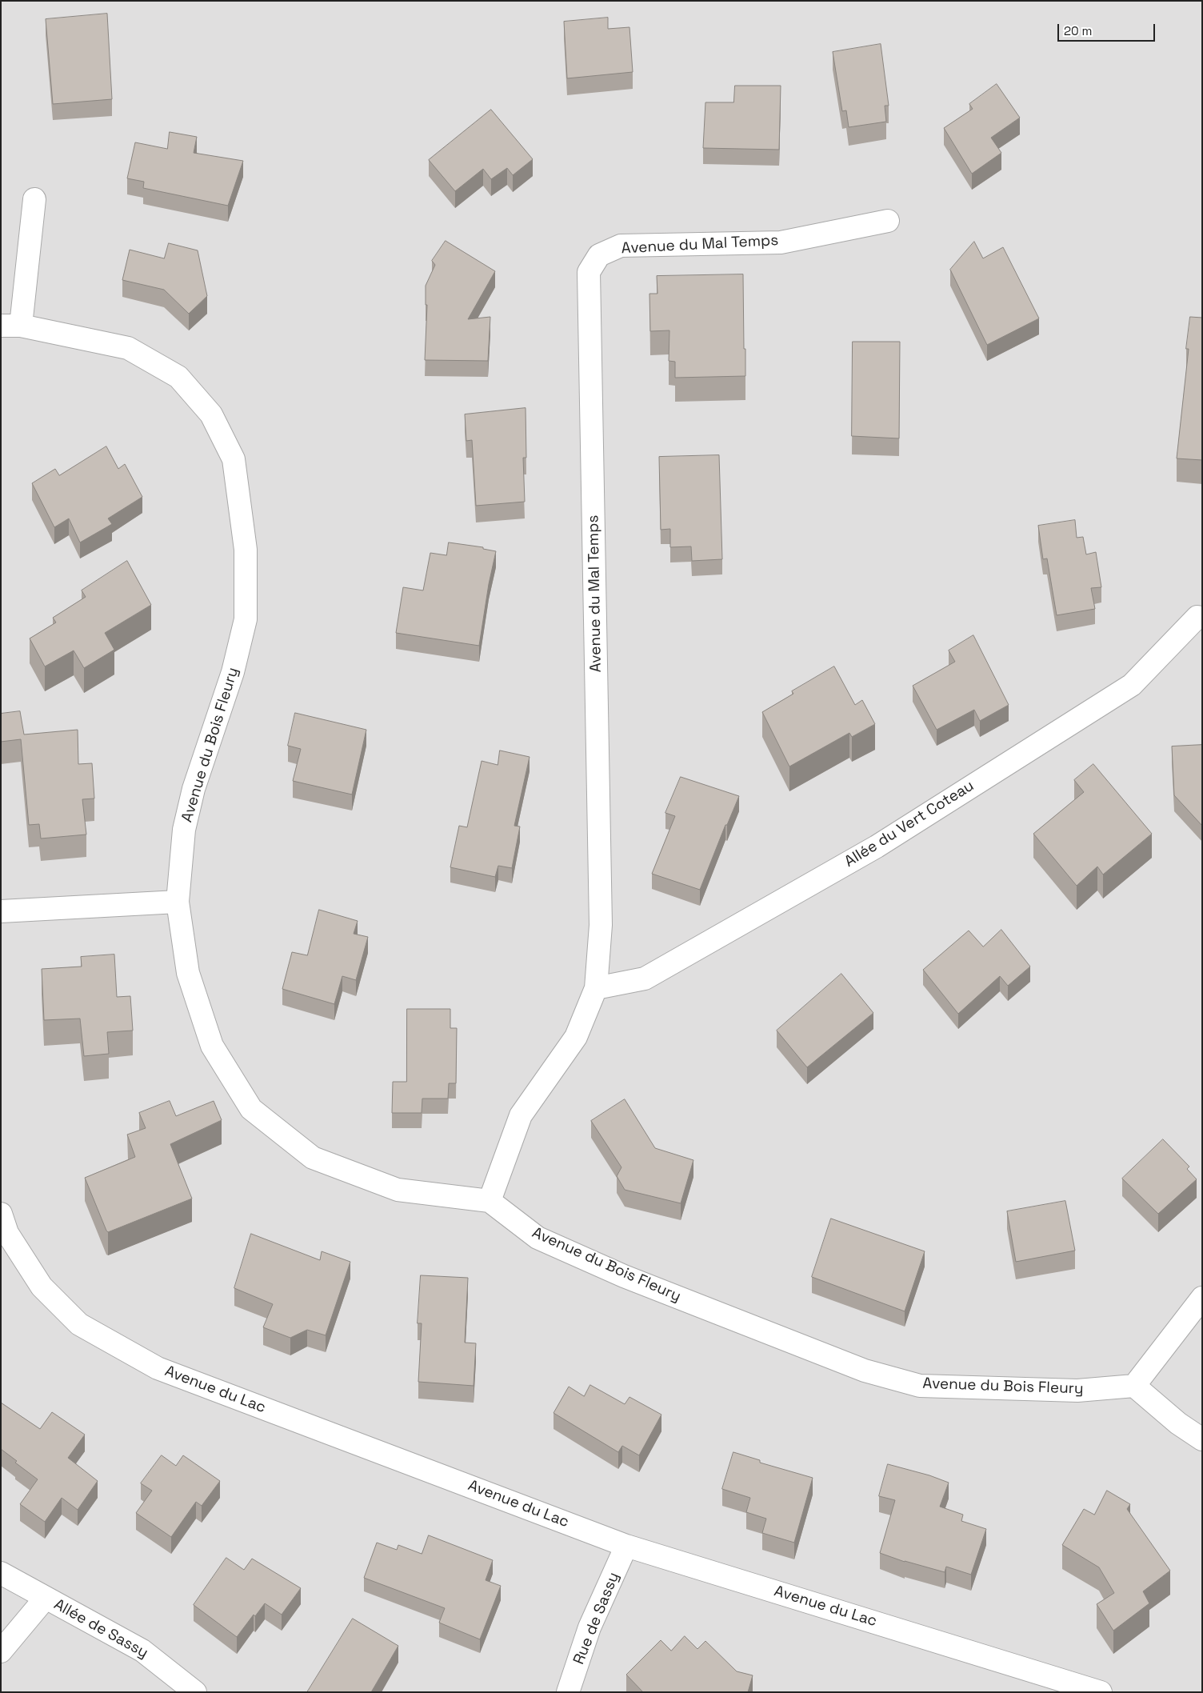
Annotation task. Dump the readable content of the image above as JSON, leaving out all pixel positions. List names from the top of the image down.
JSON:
{
  "streets": {
    "street": [
      "Avenue du Mal Temps",
      "Avenue du Bois Fleury",
      "Allée du Vert Coteau",
      "Avenue du Lac",
      "Rue de Sassy",
      "Allée de Sassy"
    ]
  },
  "crossings": [
    ["Avenue du Mal Temps", "Avenue du Bois Fleury"],
    ["Avenue du Mal Temps", "Allée du Vert Coteau"],
    ["Avenue du Lac", "Rue de Sassy"]
  ],
  "scale_bar": "20 m"
}
